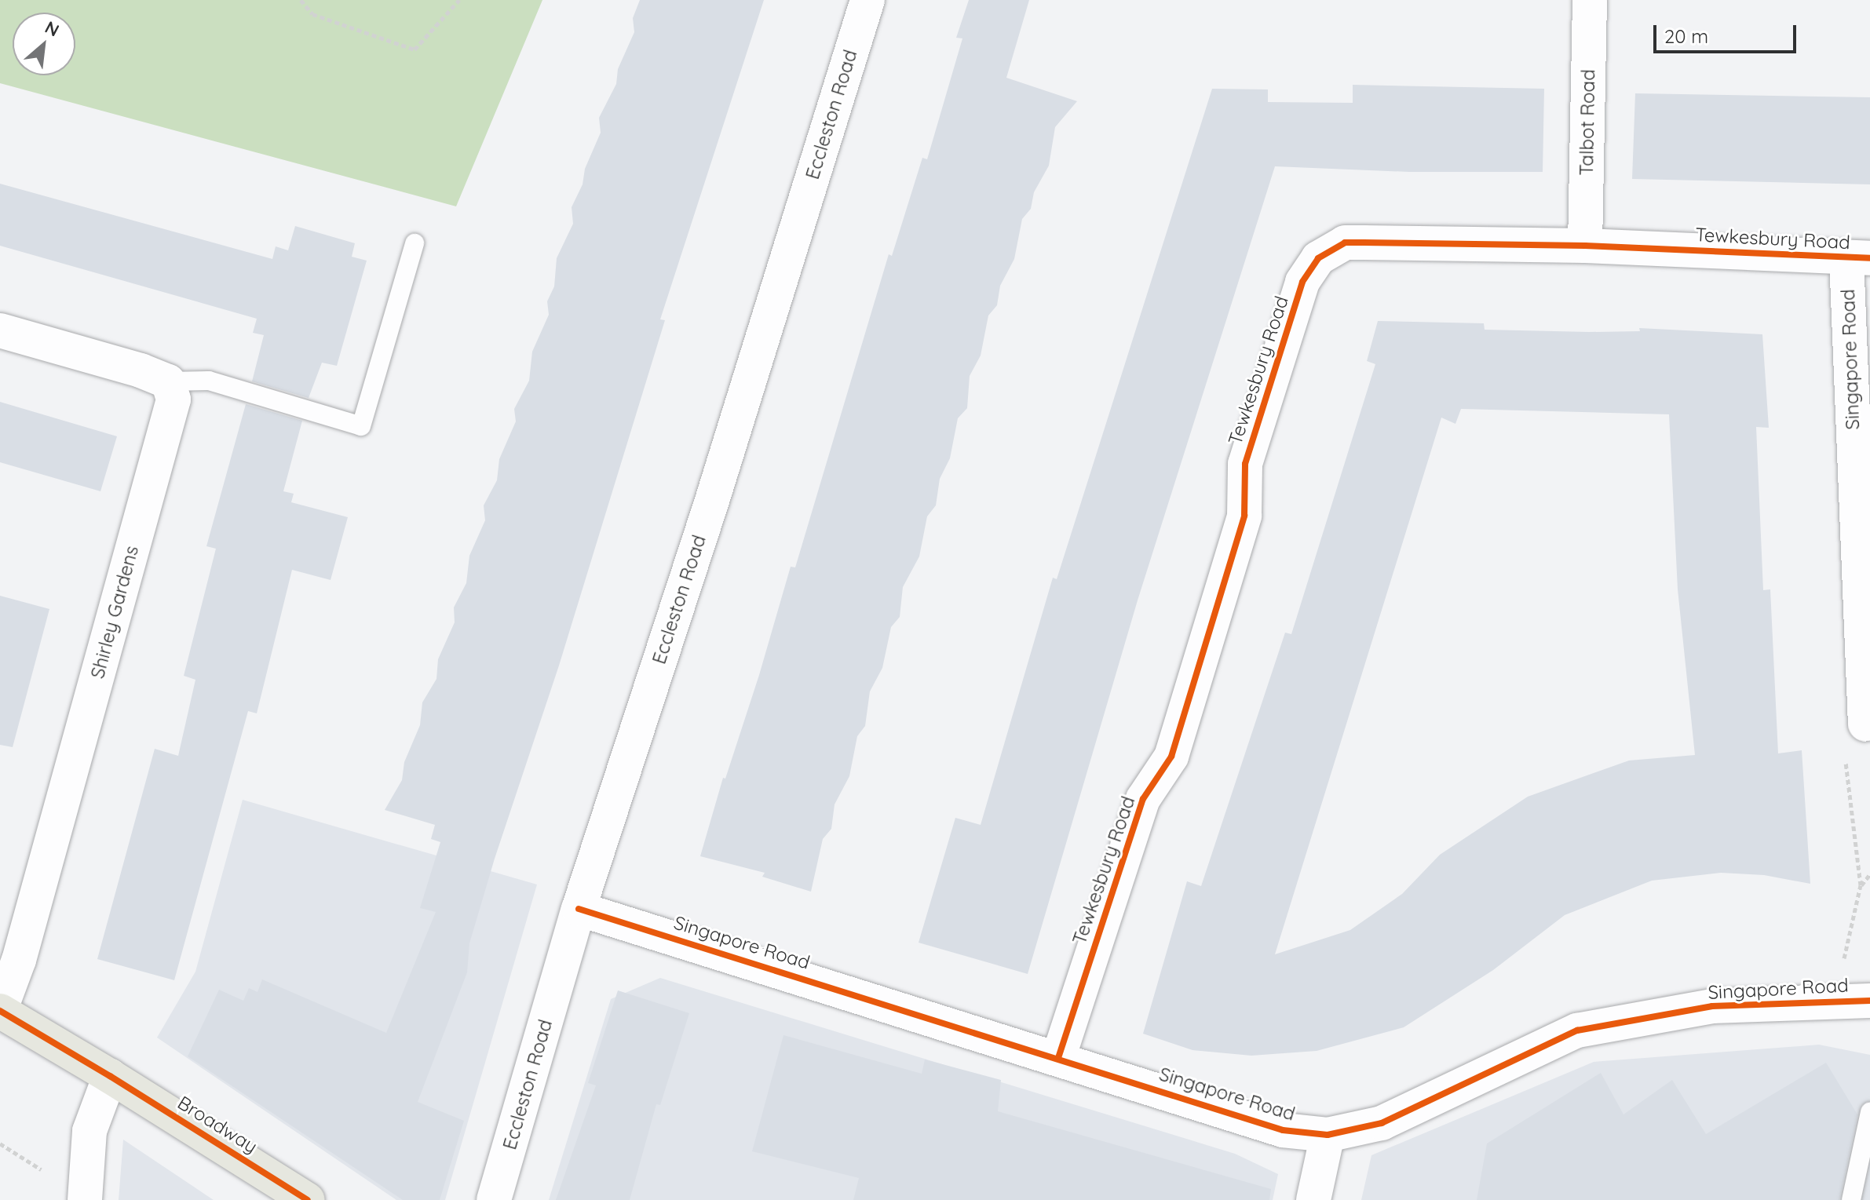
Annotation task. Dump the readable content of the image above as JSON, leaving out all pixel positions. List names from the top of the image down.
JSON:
{
  "streets": {
    "main road": ["Broadway"],
    "street": [
      "Eccleston Road",
      "Talbot Road",
      "Tewkesbury Road",
      "Singapore Road",
      "Shirley Gardens"
    ]
  },
  "crossings": [
    ["Eccleston Road", "Singapore Road"],
    ["Talbot Road", "Tewkesbury Road"],
    ["Tewkesbury Road", "Singapore Road"],
    ["Shirley Gardens", "Broadway"]
  ],
  "scale_bar": "20 m",
  "north": "top right"
}
